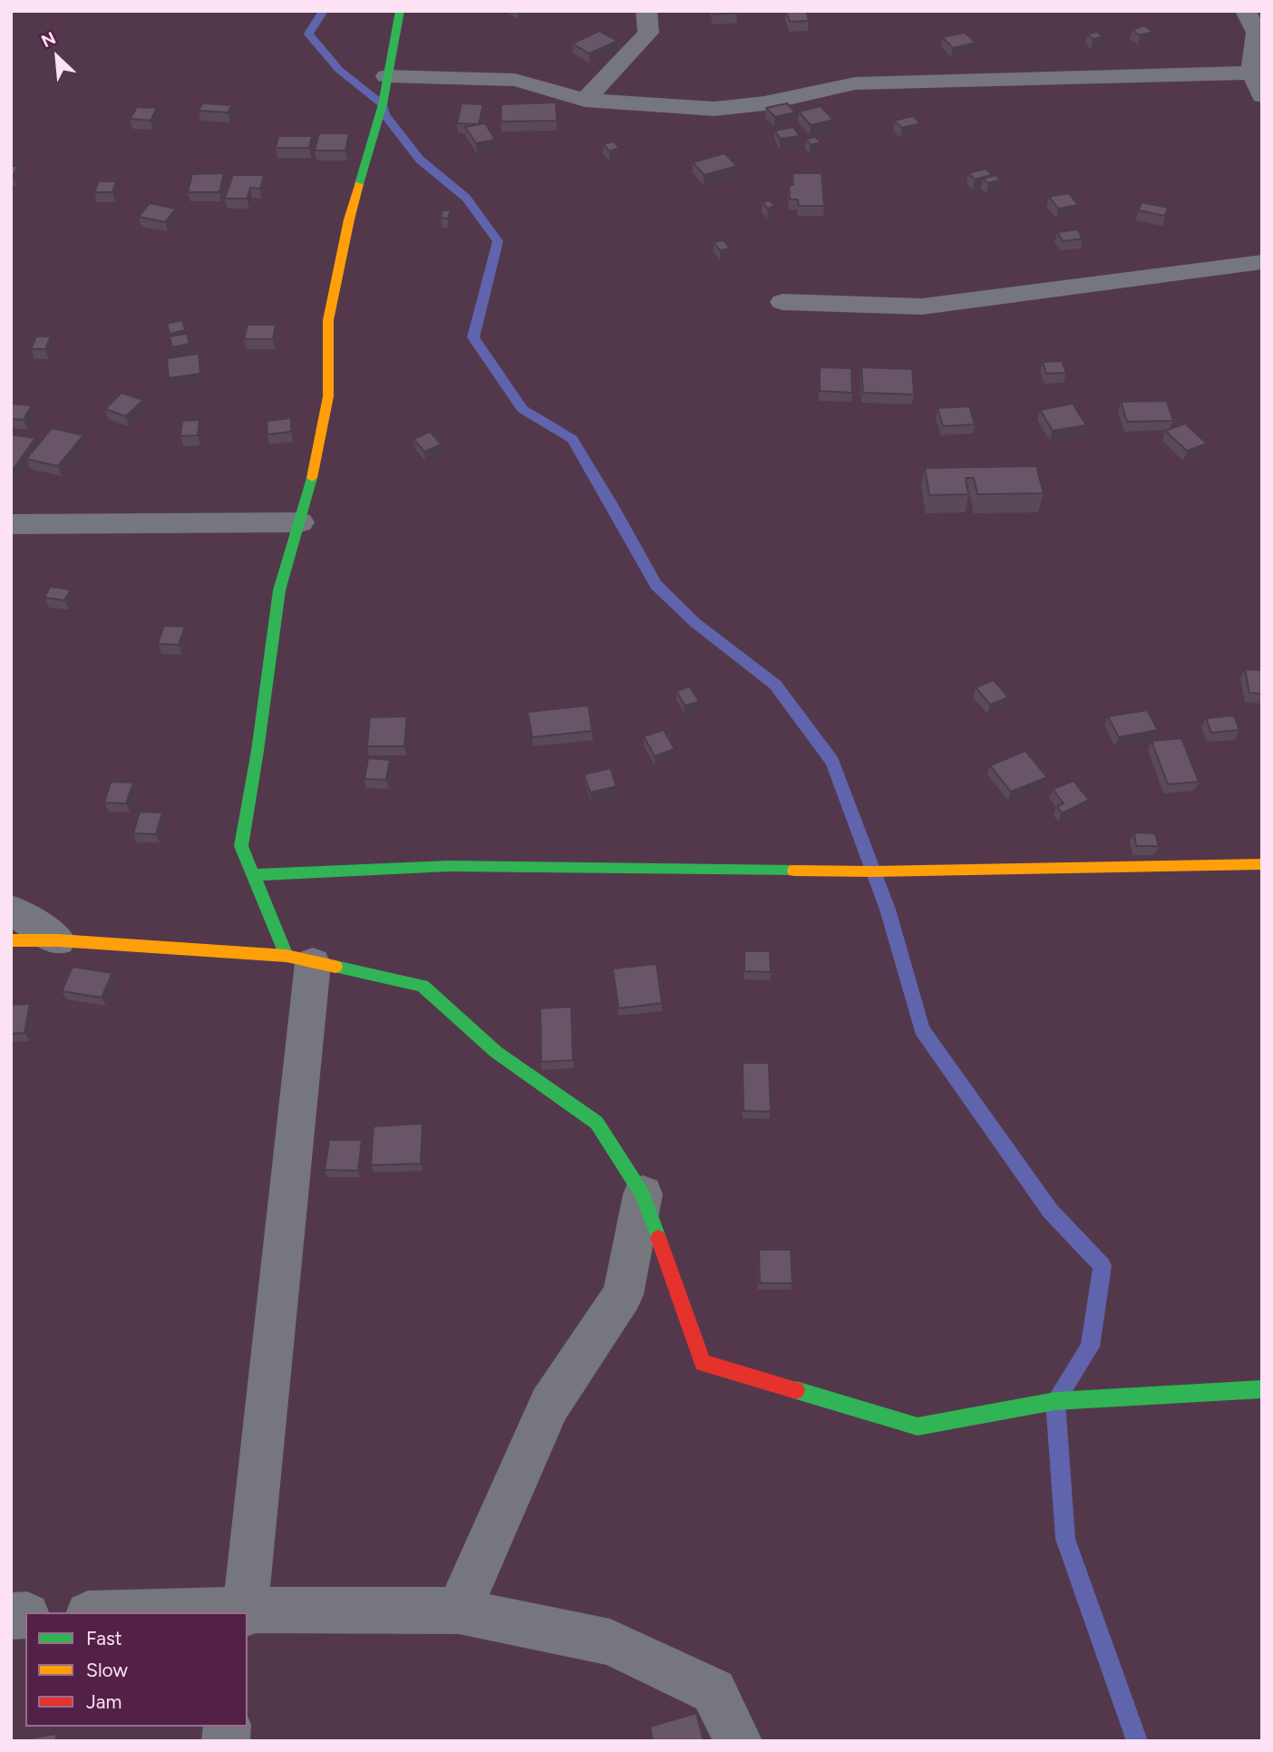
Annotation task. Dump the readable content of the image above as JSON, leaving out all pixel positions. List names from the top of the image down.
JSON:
{
  "legend": ["Fast", "Slow", "Jam"],
  "north": "top left"
}
